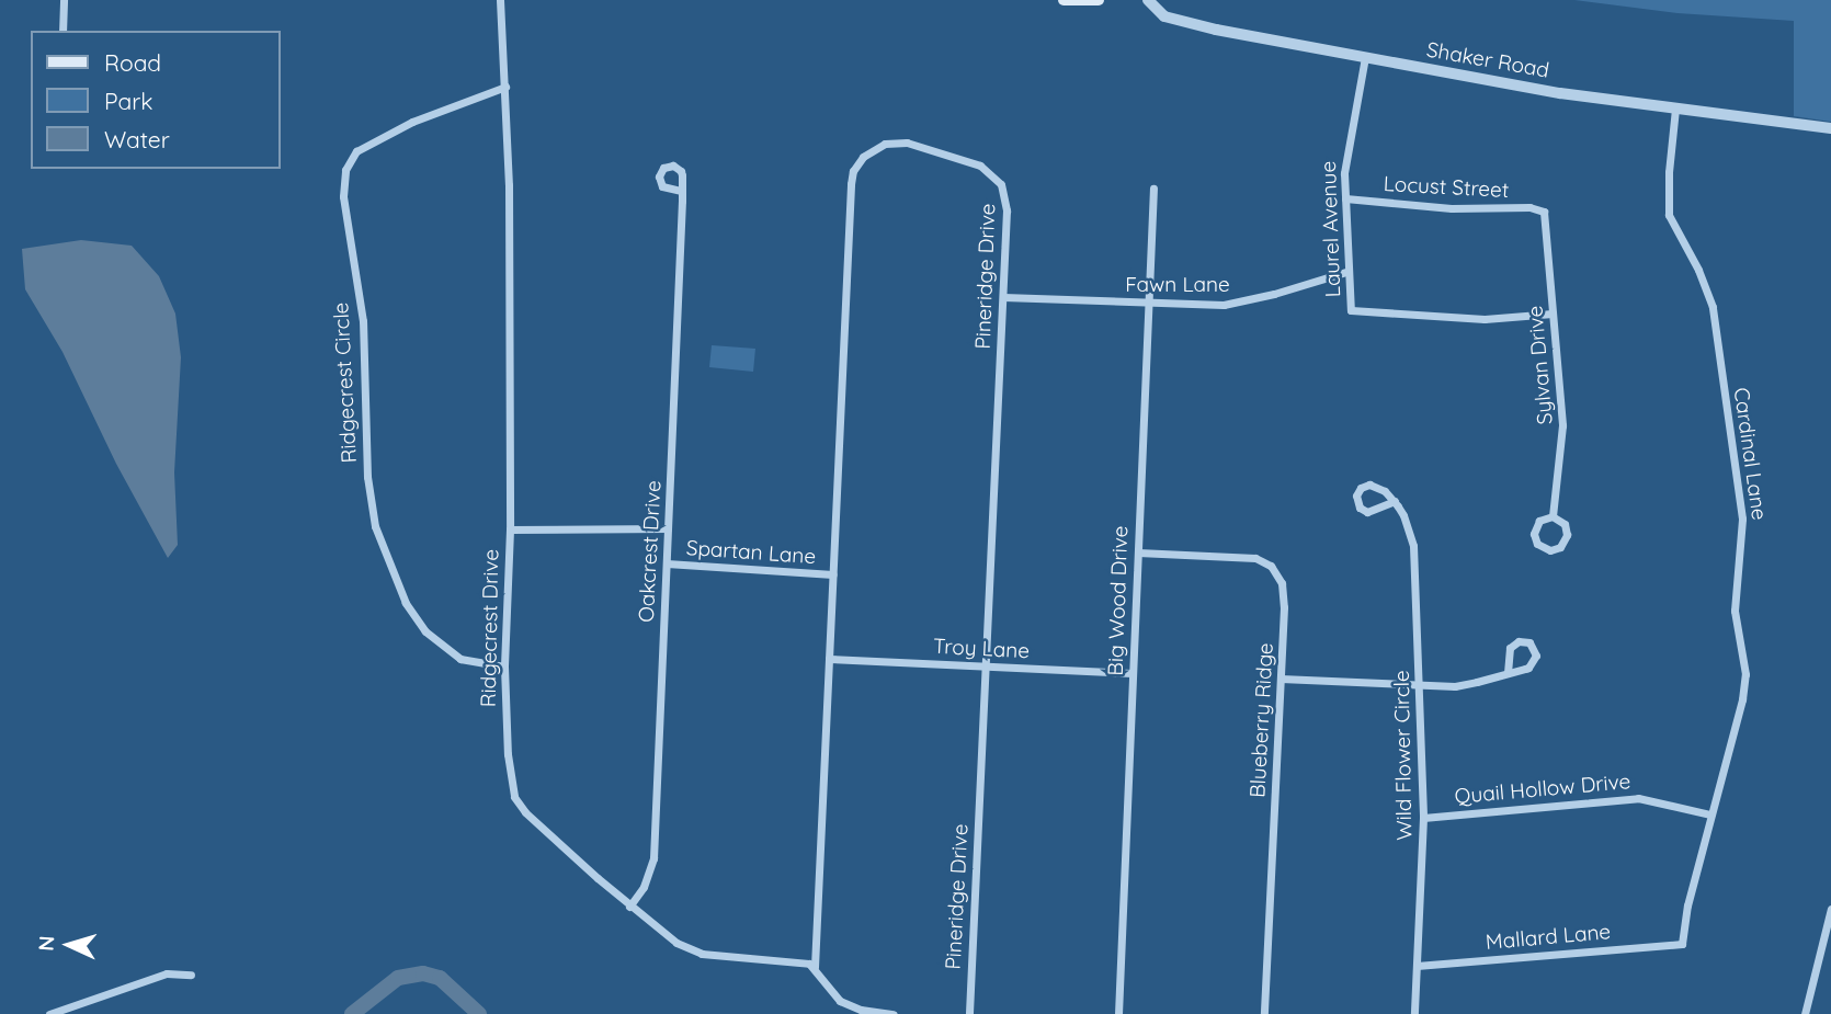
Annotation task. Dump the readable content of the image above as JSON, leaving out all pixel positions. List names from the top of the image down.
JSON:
{
  "streets": {
    "street": [
      "Shaker Road",
      "Locust Street",
      "Laurel Avenue",
      "Pineridge Drive",
      "Fawn Lane",
      "Sylvan Drive",
      "Ridgecrest Circle",
      "Cardinal Lane",
      "Oakcrest Drive",
      "Spartan Lane",
      "Big Wood Drive",
      "Ridgecrest Drive",
      "Troy Lane",
      "Blueberry Ridge",
      "Wild Flower Circle",
      "Quail Hollow Drive",
      "Mallard Lane"
    ]
  },
  "crossings": [
    ["Shaker Road", "Laurel Avenue"],
    ["Shaker Road", "Cardinal Lane"],
    ["Locust Street", "Laurel Avenue"],
    ["Locust Street", "Sylvan Drive"],
    ["Laurel Avenue", "Fawn Lane"],
    ["Laurel Avenue", "Sylvan Drive"],
    ["Pineridge Drive", "Fawn Lane"],
    ["Pineridge Drive", "Spartan Lane"],
    ["Pineridge Drive", "Ridgecrest Drive"],
    ["Pineridge Drive", "Troy Lane"],
    ["Fawn Lane", "Big Wood Drive"],
    ["Ridgecrest Circle", "Ridgecrest Drive"],
    ["Cardinal Lane", "Quail Hollow Drive"],
    ["Cardinal Lane", "Mallard Lane"],
    ["Oakcrest Drive", "Spartan Lane"],
    ["Oakcrest Drive", "Ridgecrest Drive"],
    ["Big Wood Drive", "Troy Lane"],
    ["Big Wood Drive", "Blueberry Ridge"],
    ["Wild Flower Circle", "Quail Hollow Drive"],
    ["Wild Flower Circle", "Mallard Lane"]
  ],
  "legend": ["Road", "Park", "Water"],
  "north": "left"
}
